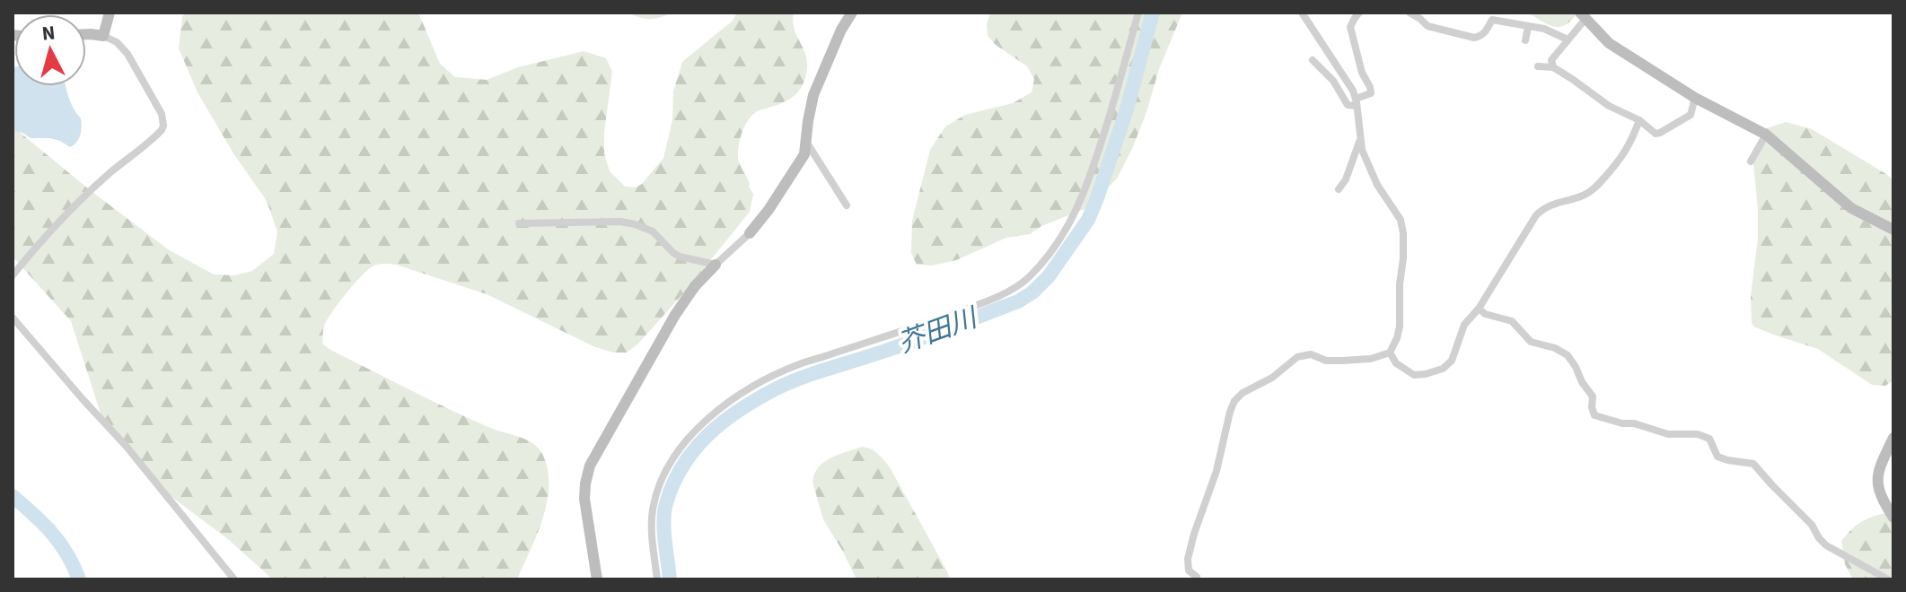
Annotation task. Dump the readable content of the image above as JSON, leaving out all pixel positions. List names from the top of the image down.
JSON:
{
  "water": ["芥田川"],
  "north": "top"
}
